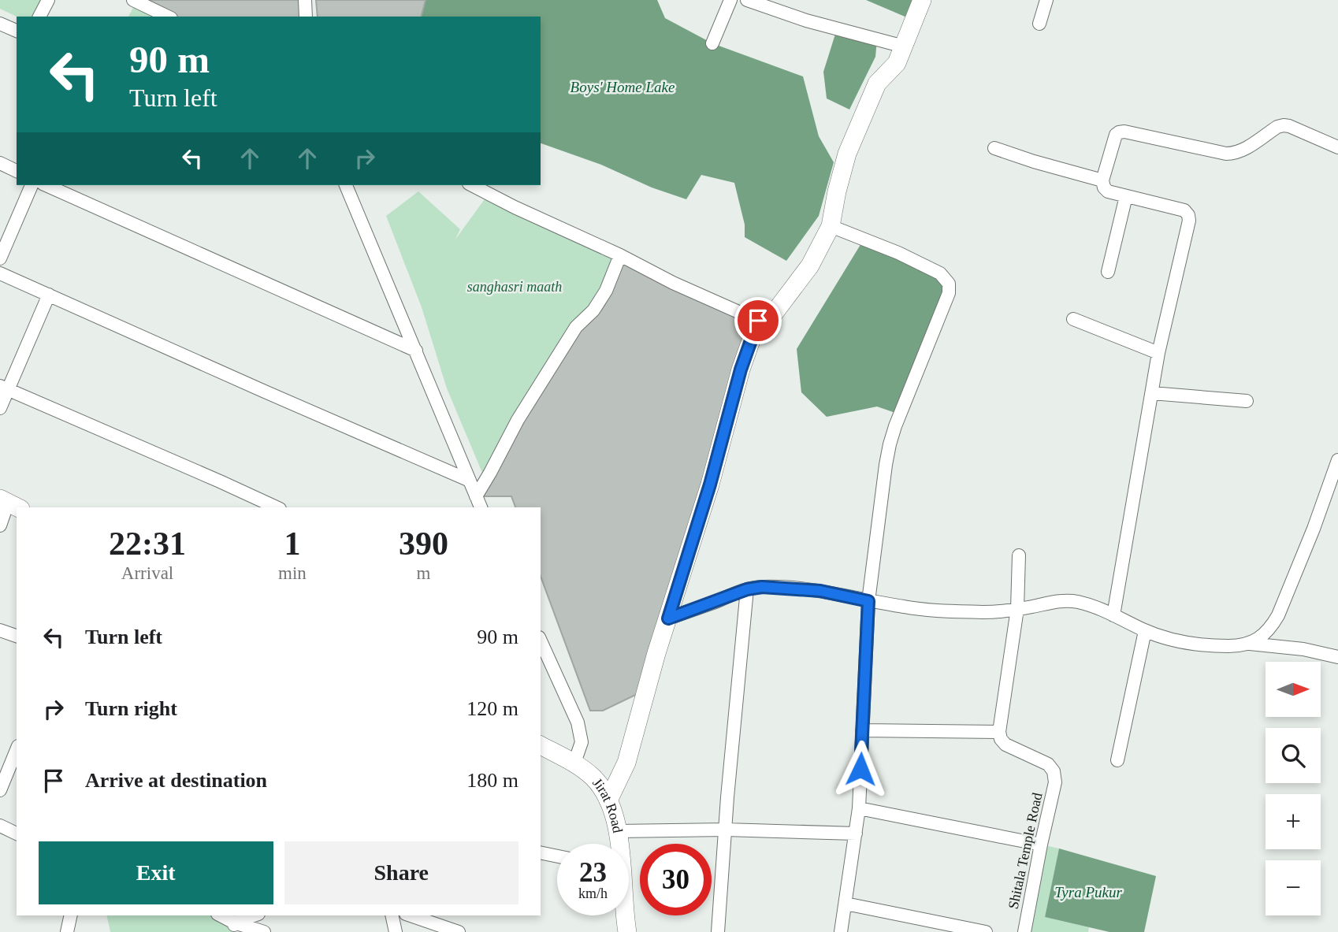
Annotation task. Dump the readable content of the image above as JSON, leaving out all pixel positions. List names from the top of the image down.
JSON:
{
  "streets": {
    "street": ["Jirat Road", "Shitala Temple Road"]
  },
  "water": ["Boys' Home Lake", "Tyra Pukur"],
  "parks": ["sanghasri maath"],
  "north": "right",
  "page": {
    "turn": ["90 m", "Turn left"],
    "eta": [
      "22:31",
      "Arrival",
      "1",
      "min",
      "390",
      "m"
    ],
    "list": [
      {
        "name": "Turn left",
        "value": "90 m"
      },
      {
        "name": "Turn right",
        "value": "120 m"
      },
      {
        "name": "Arrive at destination",
        "value": "180 m"
      }
    ],
    "map_buttons": ["+", "−"],
    "buttons": ["Exit", "Share"],
    "speed": "23 km/h",
    "limit": "30"
  }
}
